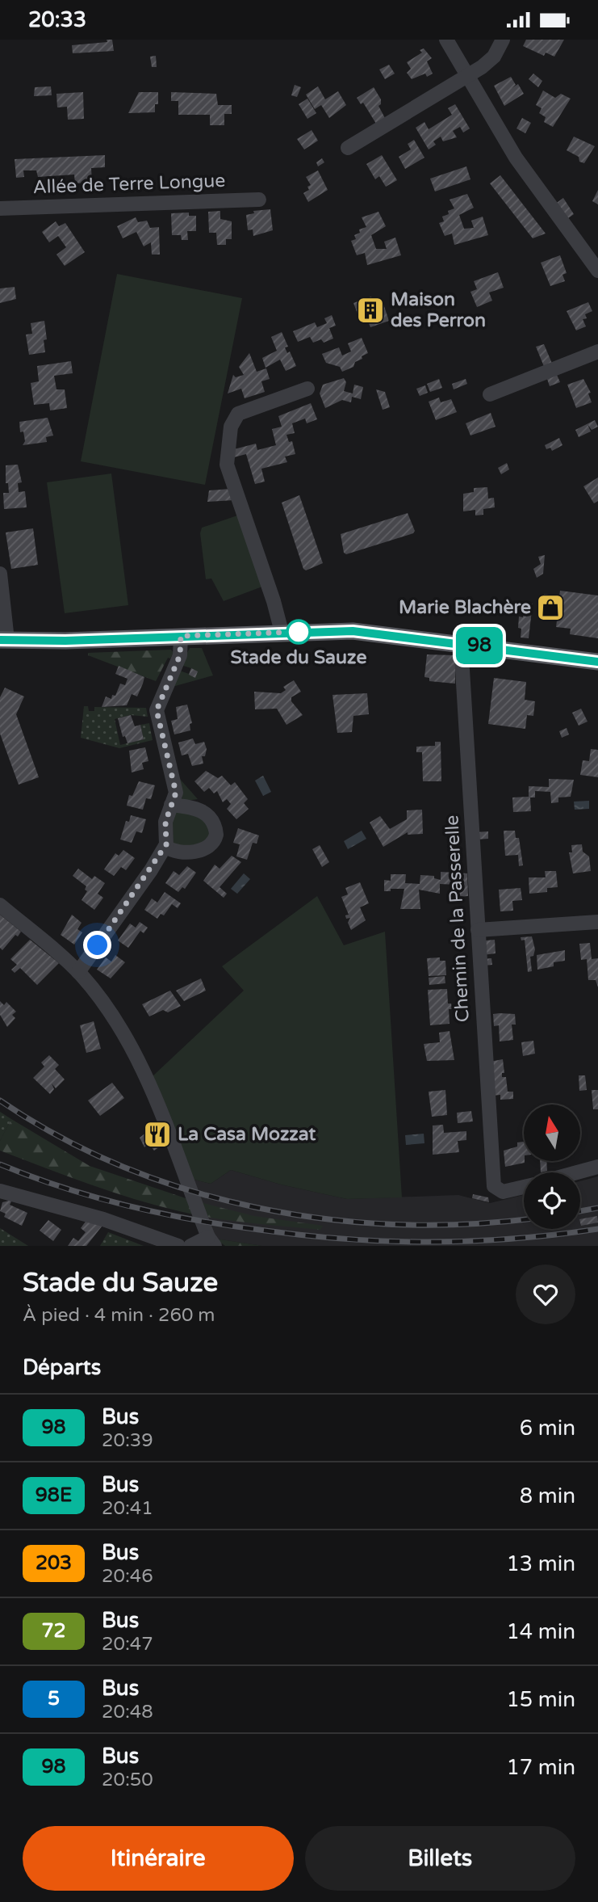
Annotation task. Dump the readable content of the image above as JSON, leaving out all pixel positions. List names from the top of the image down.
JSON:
{
  "streets": {
    "street": ["Allée de Terre Longue", "Chemin de la Passerelle"]
  },
  "places": {
    "building": ["Maison des Perron"],
    "shop": ["Marie Blachère"],
    "other": ["Stade du Sauze"],
    "restaurant": ["La Casa Mozzat"]
  },
  "lines": ["bus line 98"],
  "north": "top",
  "page": {
    "status": "20:33",
    "on_map": "98",
    "heading": [
      ["Stade du Sauze", "À pied · 4 min · 260 m"],
      "Départs"
    ],
    "list": [
      {
        "mark": "98",
        "name": "Bus",
        "note": "20:39",
        "value": "6 min"
      },
      {
        "mark": "98E",
        "name": "Bus",
        "note": "20:41",
        "value": "8 min"
      },
      {
        "mark": "203",
        "name": "Bus",
        "note": "20:46",
        "value": "13 min"
      },
      {
        "mark": "72",
        "name": "Bus",
        "note": "20:47",
        "value": "14 min"
      },
      {
        "mark": "5",
        "name": "Bus",
        "note": "20:48",
        "value": "15 min"
      },
      {
        "mark": "98",
        "name": "Bus",
        "note": "20:50",
        "value": "17 min"
      }
    ],
    "buttons": ["Itinéraire", "Billets"]
  }
}
